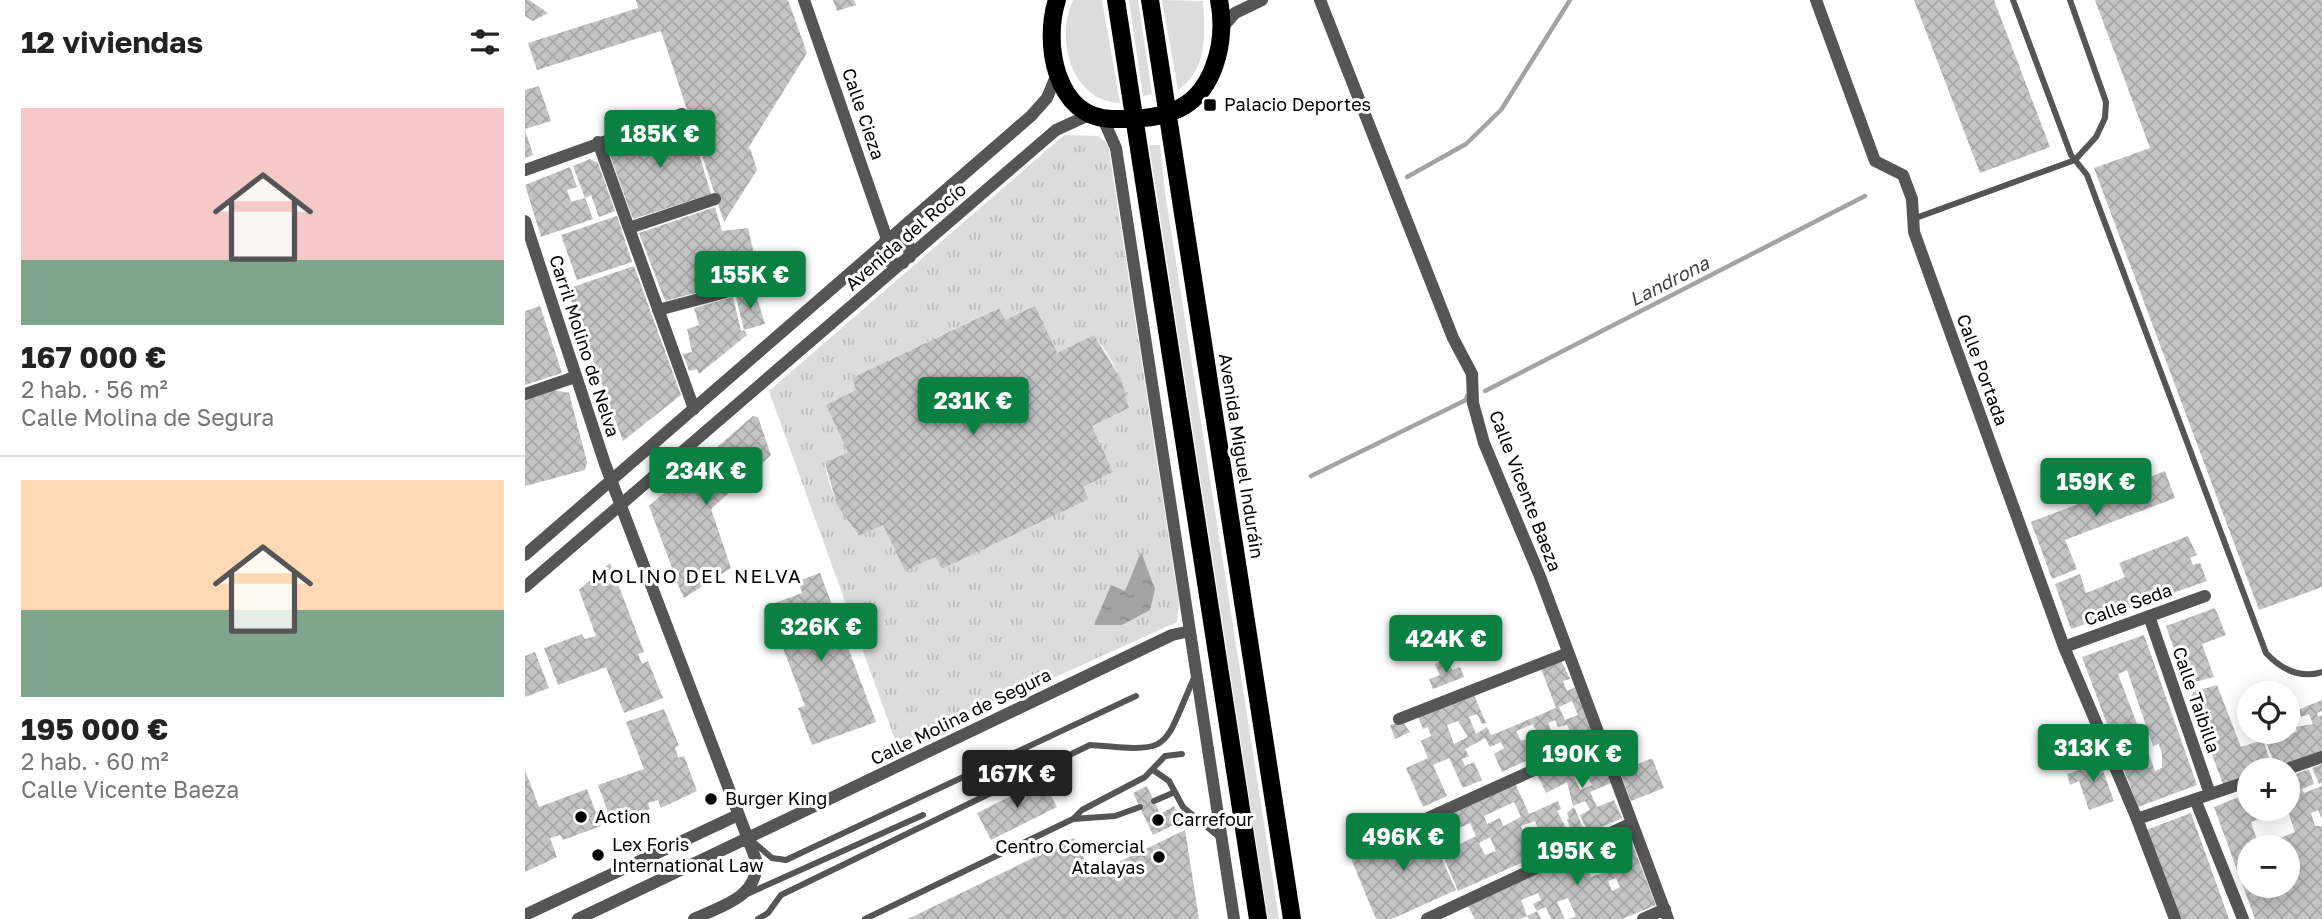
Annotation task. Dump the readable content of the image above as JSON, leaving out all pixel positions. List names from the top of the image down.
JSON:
{
  "streets": {
    "main road": ["Avenida Miguel Induráin"],
    "street": [
      "Calle Cieza",
      "Avenida del Rocío",
      "Carril Molino de Nelva",
      "Calle Portada",
      "Calle Vicente Baeza",
      "Calle Seda",
      "Calle Taibilla",
      "Calle Molina de Segura"
    ]
  },
  "crossings": [
    ["Calle Cieza", "Avenida del Rocío"],
    ["Avenida del Rocío", "Carril Molino de Nelva"],
    ["Carril Molino de Nelva", "Calle Molina de Segura"],
    ["Calle Portada", "Calle Seda"],
    ["Calle Seda", "Calle Taibilla"]
  ],
  "districts": ["MOLINO DEL NELVA"],
  "water": ["Landrona"],
  "places": {
    "transit": ["Palacio Deportes"],
    "other": [
      "Burger King",
      "Action",
      "Carrefour",
      "Lex Foris International Law",
      "Centro Comercial Atalayas"
    ]
  },
  "page": {
    "heading": "12 viviendas",
    "list": [
      {
        "name": "167 000 €",
        "note": "2 hab. · 56 m² · Calle Molina de Segura"
      },
      {
        "name": "195 000 €",
        "note": "2 hab. · 60 m² · Calle Vicente Baeza"
      }
    ],
    "price": [
      "185K €",
      "155K €",
      "231K €",
      "234K €",
      "159K €",
      "326K €",
      "424K €",
      "313K €",
      "190K €",
      "167K €",
      "496K €",
      "195K €"
    ],
    "map_buttons": ["+", "−"]
  }
}
